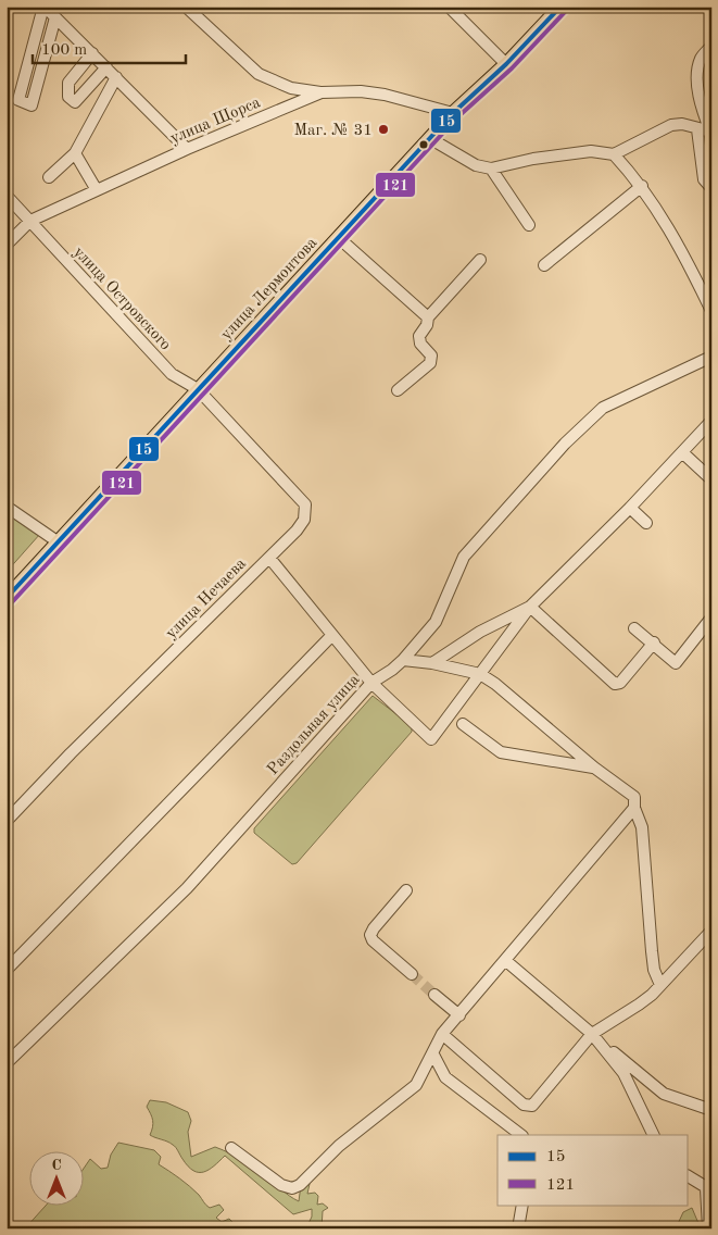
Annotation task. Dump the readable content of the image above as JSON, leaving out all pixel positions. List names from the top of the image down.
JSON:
{
  "streets": {
    "main road": ["улица Лермонтова"],
    "street": [
      "улица Щорса",
      "улица Островского",
      "улица Нечаева",
      "Раздольная улица"
    ]
  },
  "crossings": [
    ["улица Щорса", "улица Лермонтова"],
    ["улица Щорса", "улица Островского"],
    ["улица Лермонтова", "улица Островского"],
    ["улица Лермонтова", "улица Нечаева"],
    ["улица Островского", "улица Нечаева"]
  ],
  "places": ["Маг. № 31"],
  "lines": ["transit line 15", "transit line 121"],
  "legend": ["15", "121"],
  "scale_bar": "100 m",
  "north": "top"
}
